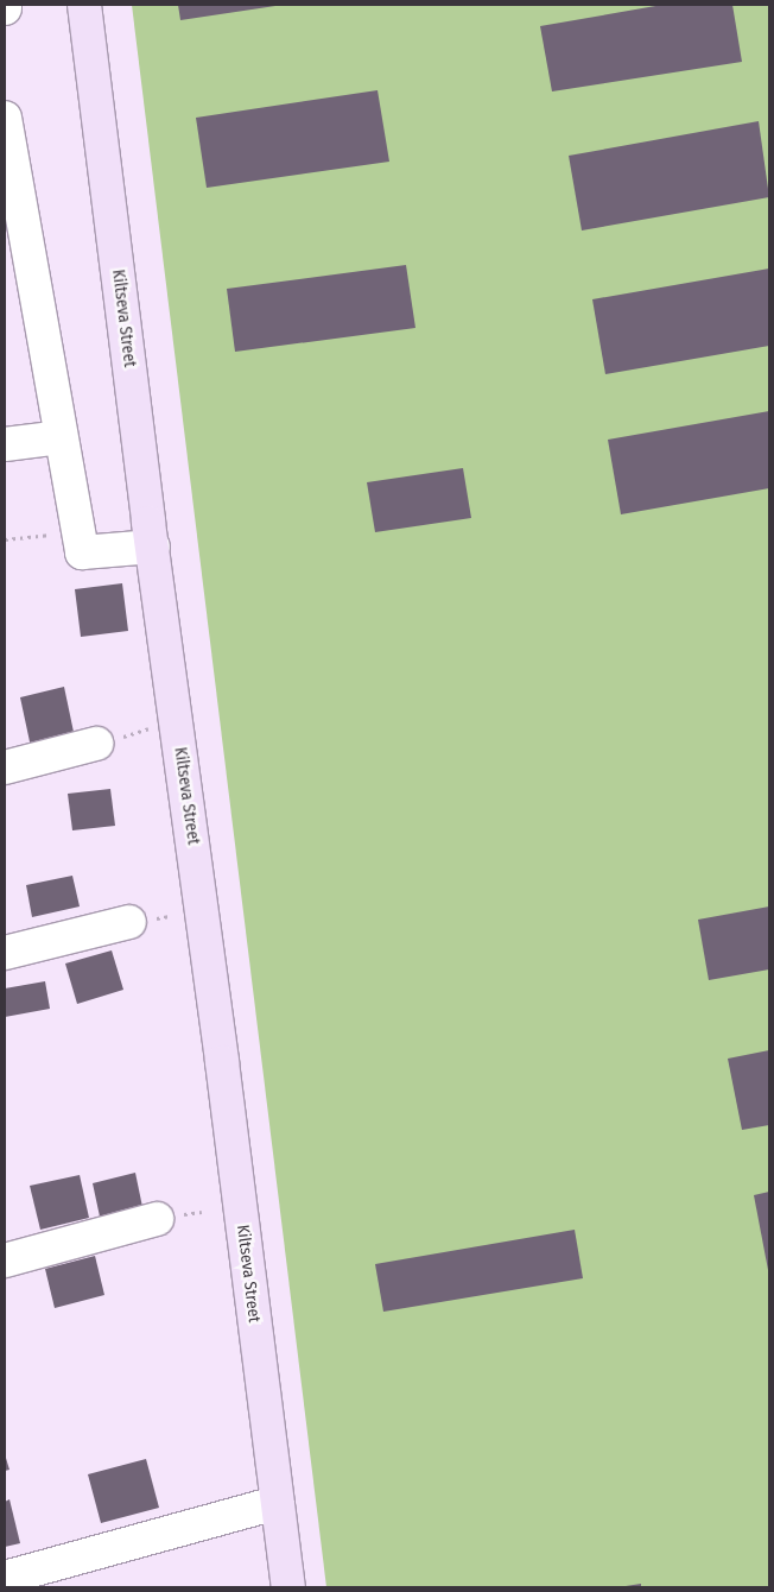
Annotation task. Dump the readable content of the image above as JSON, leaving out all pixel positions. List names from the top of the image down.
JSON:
{
  "streets": {
    "main road": ["Kiltseva Street"]
  }
}
